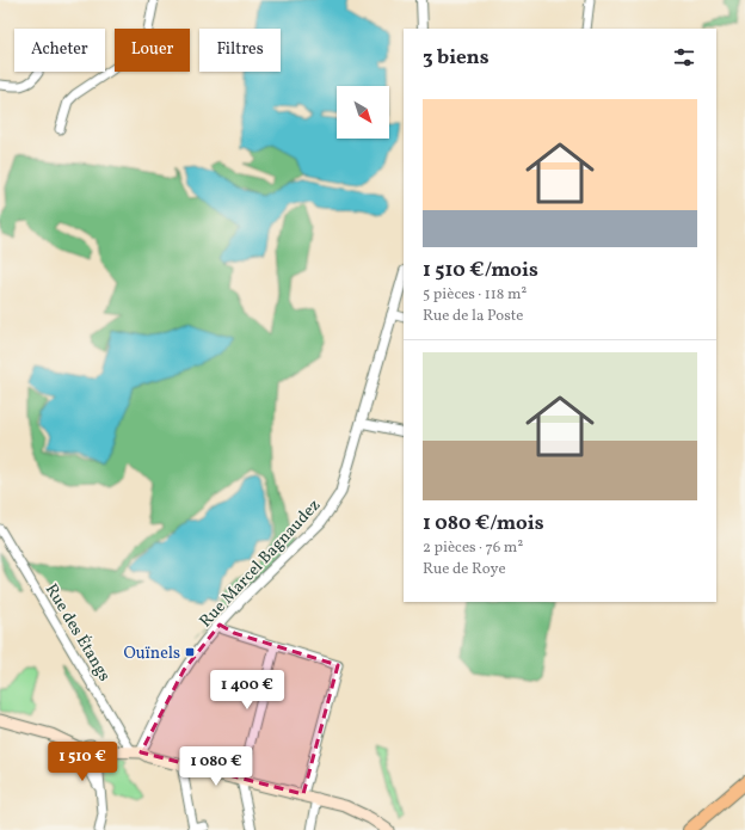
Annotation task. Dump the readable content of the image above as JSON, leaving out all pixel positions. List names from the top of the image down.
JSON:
{
  "streets": {
    "street": ["Rue Marcel Bagnaudez", "Rue des Étangs"]
  },
  "crossings": [
    ["Rue Marcel Bagnaudez", "Rue des Étangs"]
  ],
  "places": {
    "transit": ["Ouïnels"]
  },
  "north": "bottom right",
  "page": {
    "chip": ["Acheter", "Louer", "Filtres"],
    "heading": "3 biens",
    "list": [
      {
        "name": "1 510 €/mois",
        "note": "5 pièces · 118 m² · Rue de la Poste"
      },
      {
        "name": "1 080 €/mois",
        "note": "2 pièces · 76 m² · Rue de Roye"
      }
    ],
    "price": ["1 400 €", "1 510 €", "1 080 €"]
  }
}
